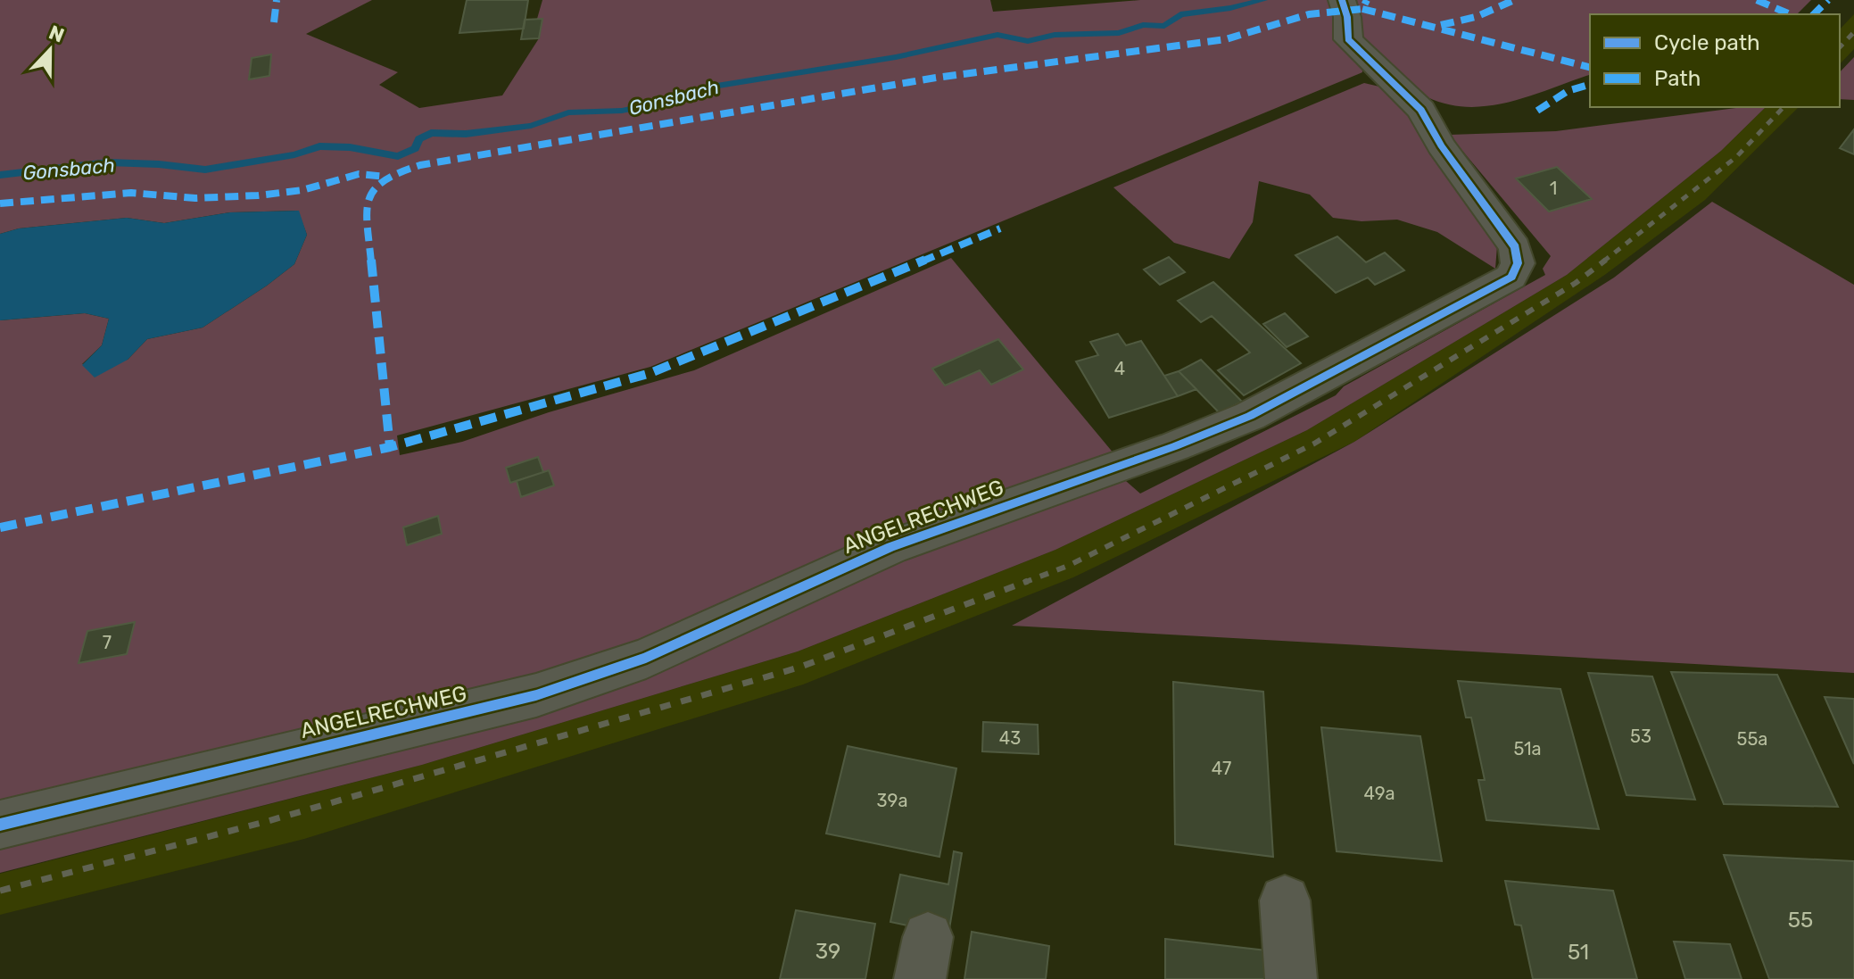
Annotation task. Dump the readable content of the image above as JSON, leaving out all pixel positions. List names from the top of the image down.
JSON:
{
  "streets": {
    "lane": ["ANGELRECHWEG"]
  },
  "water": ["Gonsbach"],
  "house_numbers": [
    "1",
    "4",
    "7",
    "53",
    "43",
    "55a",
    "51a",
    "47",
    "49a",
    "39a",
    "55",
    "39",
    "51"
  ],
  "legend": ["Cycle path", "Path"],
  "north": "top"
}
